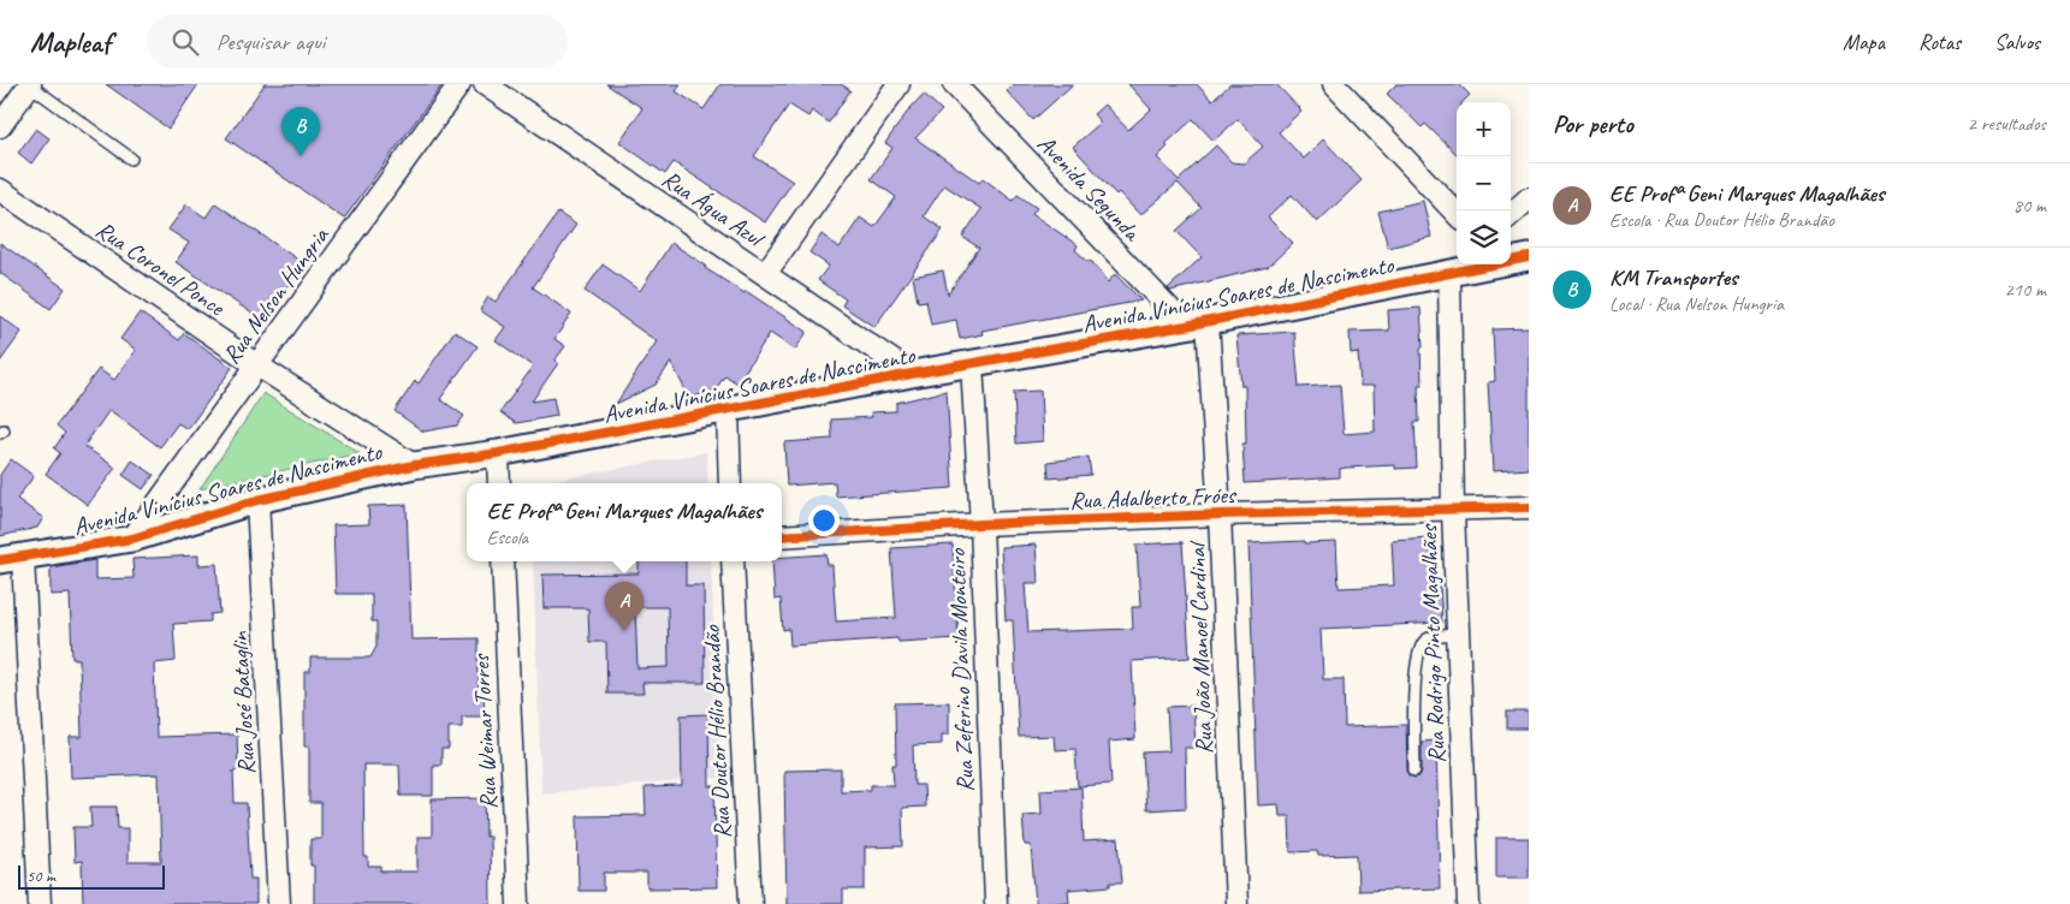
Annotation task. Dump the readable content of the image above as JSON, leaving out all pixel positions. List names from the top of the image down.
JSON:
{
  "streets": {
    "street": [
      "Avenida Segunda",
      "Rua Água Azul",
      "Rua Coronel Ponce",
      "Avenida Vinícius Soares de Nascimento",
      "Rua Nelson Hungria",
      "Rua Adalberto Fróes",
      "Rua Rodrigo Pinto Magalhães",
      "Rua João Manoel Cardinal",
      "Rua Zeferino D'avila Monteiro",
      "Rua José Bataglin",
      "Rua Weimar Torres",
      "Rua Doutor Hélio Brandão"
    ]
  },
  "crossings": [
    ["Avenida Segunda", "Avenida Vinícius Soares de Nascimento"],
    ["Avenida Segunda", "Rua João Manoel Cardinal"],
    ["Rua Água Azul", "Avenida Vinícius Soares de Nascimento"],
    ["Rua Coronel Ponce", "Avenida Vinícius Soares de Nascimento"],
    ["Rua Coronel Ponce", "Rua Nelson Hungria"],
    ["Avenida Vinícius Soares de Nascimento", "Rua Nelson Hungria"],
    ["Avenida Vinícius Soares de Nascimento", "Rua Rodrigo Pinto Magalhães"],
    ["Avenida Vinícius Soares de Nascimento", "Rua João Manoel Cardinal"],
    ["Avenida Vinícius Soares de Nascimento", "Rua Zeferino D'avila Monteiro"],
    ["Avenida Vinícius Soares de Nascimento", "Rua José Bataglin"],
    ["Rua Adalberto Fróes", "Rua Rodrigo Pinto Magalhães"],
    ["Rua Adalberto Fróes", "Rua João Manoel Cardinal"],
    ["Rua Adalberto Fróes", "Rua Zeferino D'avila Monteiro"]
  ],
  "scale_bar": "50 m",
  "page": {
    "header": "Mapleaf",
    "search": "Pesquisar aqui",
    "nav": ["Mapa", "Rotas", "Salvos"],
    "heading": ["Por perto", "2 resultados"],
    "map_buttons": ["+", "−"],
    "pins": ["B", "A"],
    "list": [
      {
        "mark": "A",
        "name": "EE Profª Geni Marques Magalhães",
        "note": "Escola · Rua Doutor Hélio Brandão",
        "value": "80 m"
      },
      {
        "mark": "B",
        "name": "KM Transportes",
        "note": "Local · Rua Nelson Hungria",
        "value": "210 m"
      }
    ],
    "popup": ["EE Profª Geni Marques Magalhães", "Escola"],
    "scale": "50 m"
  }
}
